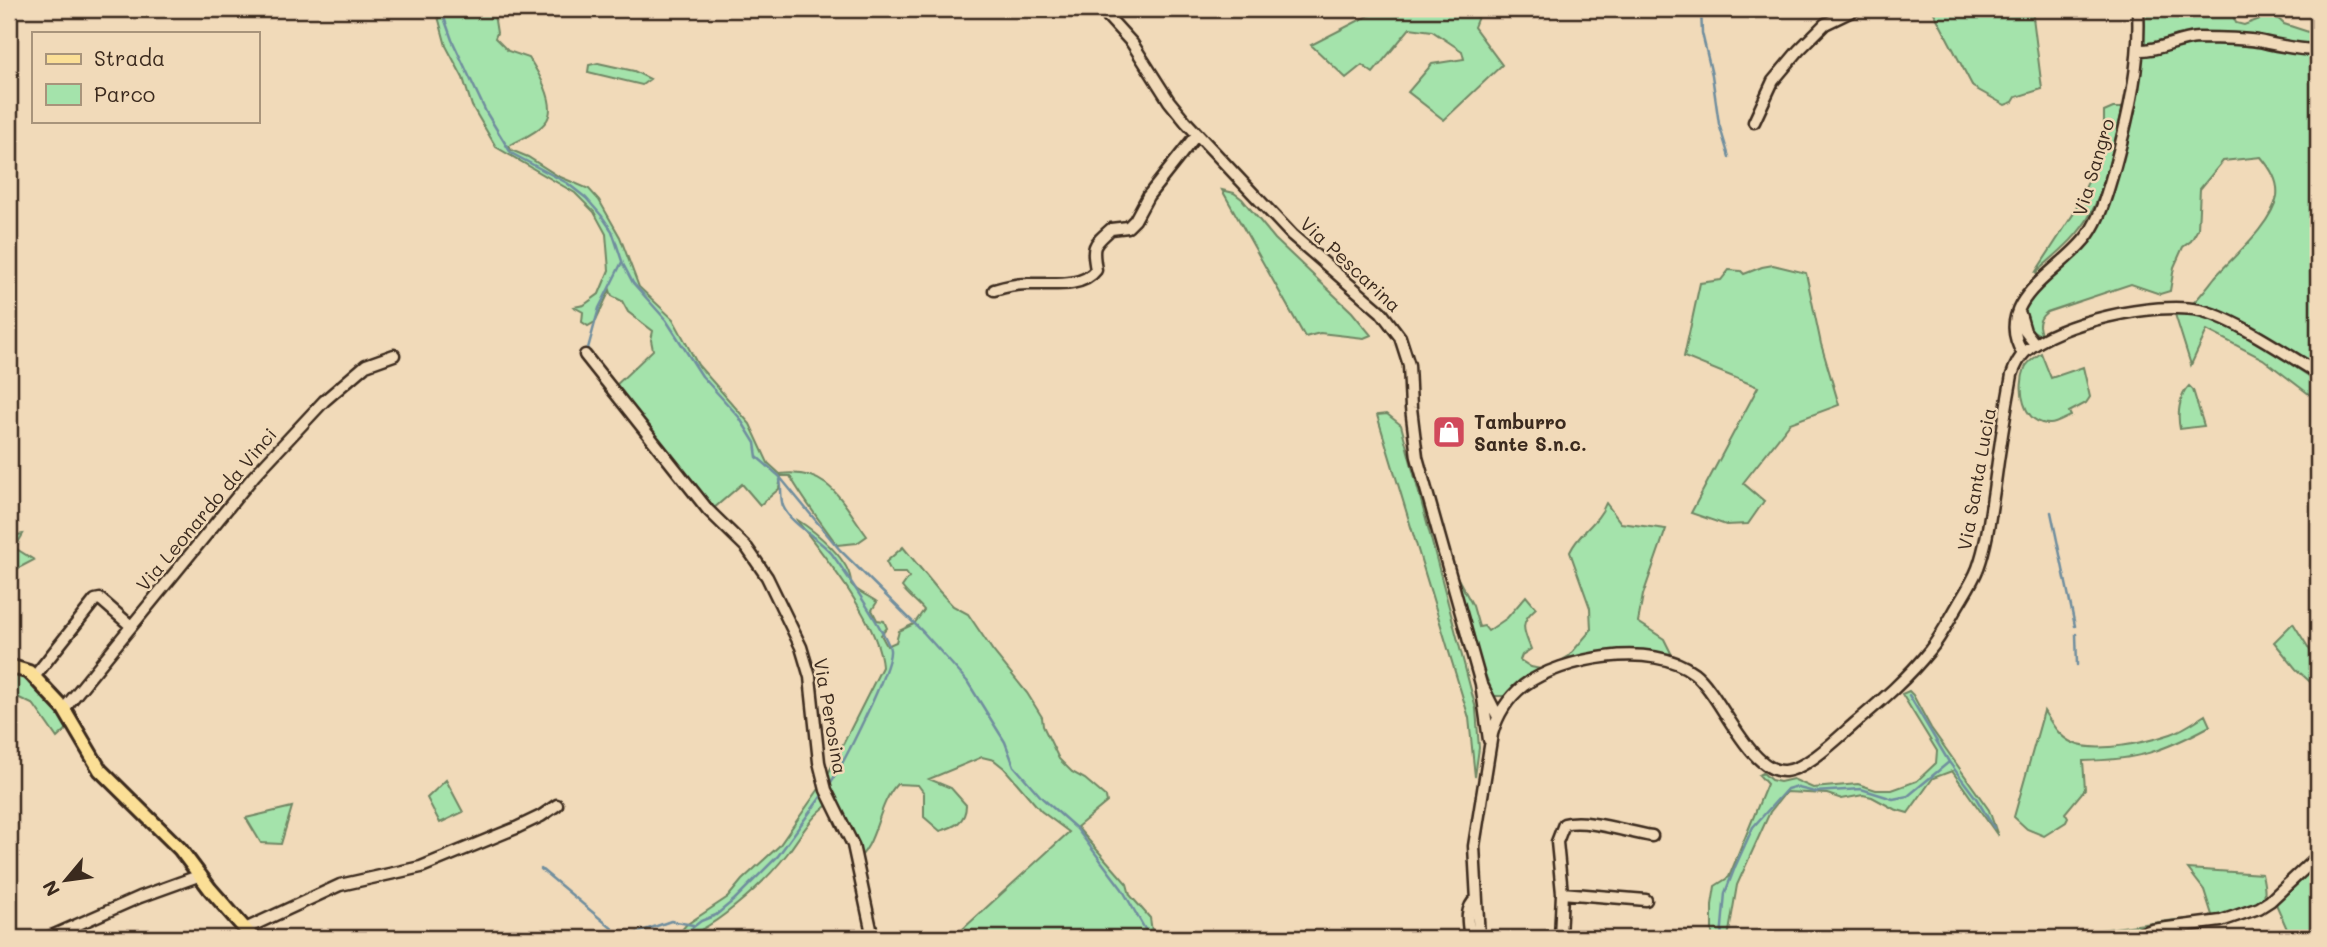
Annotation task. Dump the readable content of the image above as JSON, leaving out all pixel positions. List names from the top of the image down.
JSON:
{
  "streets": {
    "street": [
      "Via Sangro",
      "Via Pescarina",
      "Via Santa Lucia",
      "Via Leonardo da Vinci",
      "Via Perosina"
    ]
  },
  "crossings": [
    ["Via Pescarina", "Via Santa Lucia"]
  ],
  "places": {
    "shop": ["Tamburro Sante S.n.c."]
  },
  "legend": ["Strada", "Parco"],
  "north": "bottom left"
}
